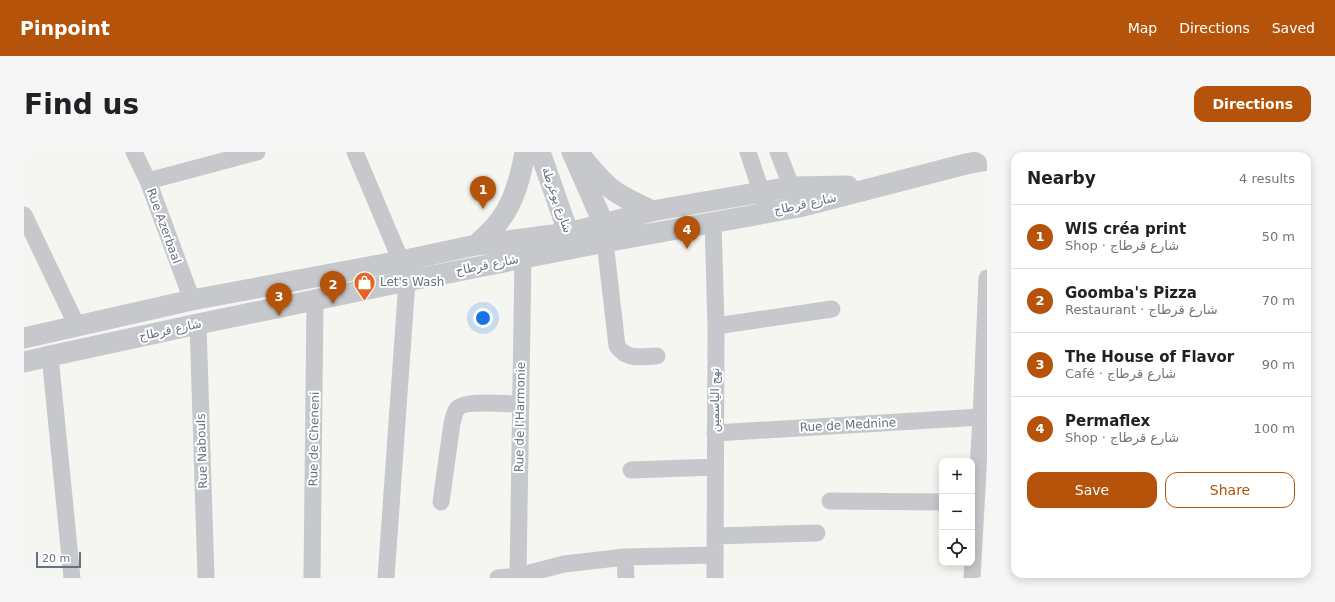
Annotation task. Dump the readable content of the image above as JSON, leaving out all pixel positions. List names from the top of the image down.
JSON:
{
  "streets": {
    "street": [
      "شارع يوغرطة",
      "شارع قرطاج",
      "Rue Azerbaal",
      "نهج الياسمين",
      "Rue de l'Harmonie",
      "Rue de Mednine",
      "Rue de Cheneni",
      "Rue Nabouls"
    ]
  },
  "crossings": [
    ["شارع يوغرطة", "شارع قرطاج"],
    ["شارع قرطاج", "Rue Azerbaal"],
    ["شارع قرطاج", "نهج الياسمين"],
    ["شارع قرطاج", "Rue de l'Harmonie"],
    ["شارع قرطاج", "Rue de Cheneni"],
    ["شارع قرطاج", "Rue Nabouls"],
    ["نهج الياسمين", "Rue de Mednine"]
  ],
  "places": {
    "shop": ["Let's Wash"]
  },
  "scale_bar": "20 m",
  "page": {
    "header": "Pinpoint",
    "nav": ["Map", "Directions", "Saved"],
    "buttons": [
      "Directions",
      ["Save", "Share"]
    ],
    "title": "Find us",
    "heading": ["Nearby", "4 results"],
    "pins": [
      "1",
      "4",
      "2",
      "3"
    ],
    "list": [
      {
        "mark": "1",
        "name": "WIS créa print",
        "note": "Shop · شارع قرطاج",
        "value": "50 m"
      },
      {
        "mark": "2",
        "name": "Goomba's Pizza",
        "note": "Restaurant · شارع قرطاج",
        "value": "70 m"
      },
      {
        "mark": "3",
        "name": "The House of Flavor",
        "note": "Café · شارع قرطاج",
        "value": "90 m"
      },
      {
        "mark": "4",
        "name": "Permaflex",
        "note": "Shop · شارع قرطاج",
        "value": "100 m"
      }
    ],
    "map_buttons": ["+", "−"],
    "scale": "20 m"
  }
}
